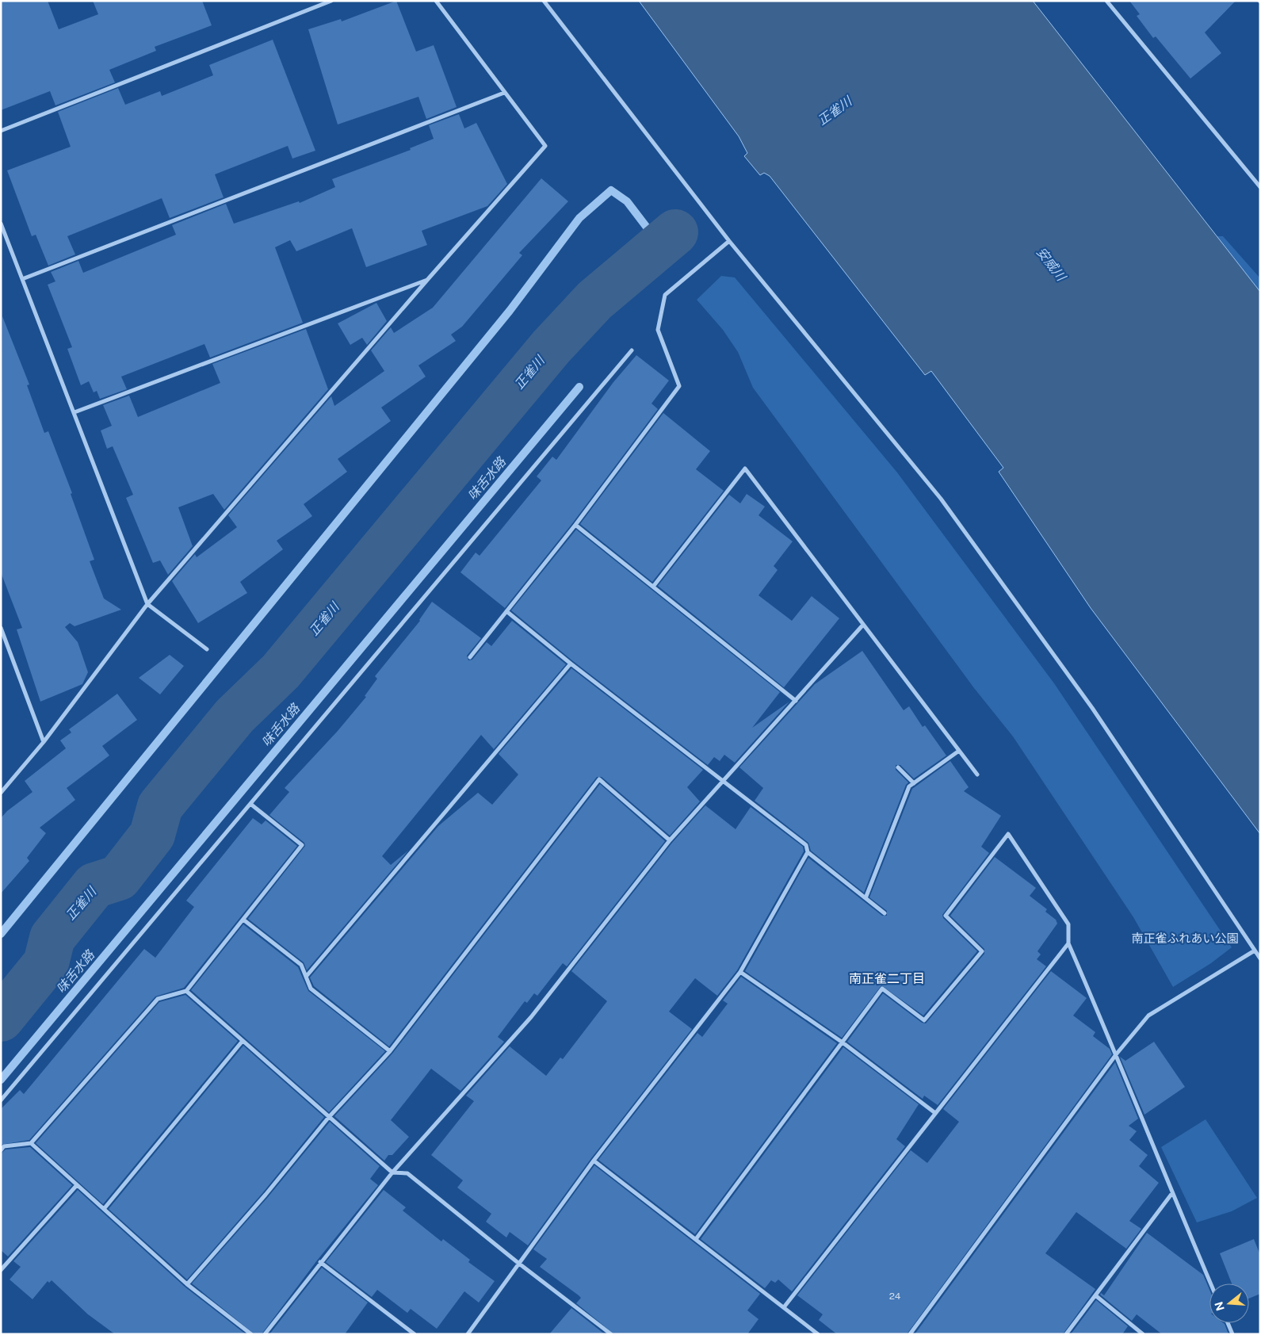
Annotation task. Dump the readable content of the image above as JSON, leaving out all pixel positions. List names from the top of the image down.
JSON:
{
  "districts": ["南正雀二丁目"],
  "water": ["正雀川", "安威川", "味舌水路"],
  "parks": ["南正雀ふれあい公園"],
  "house_numbers": ["24"],
  "north": "left"
}
